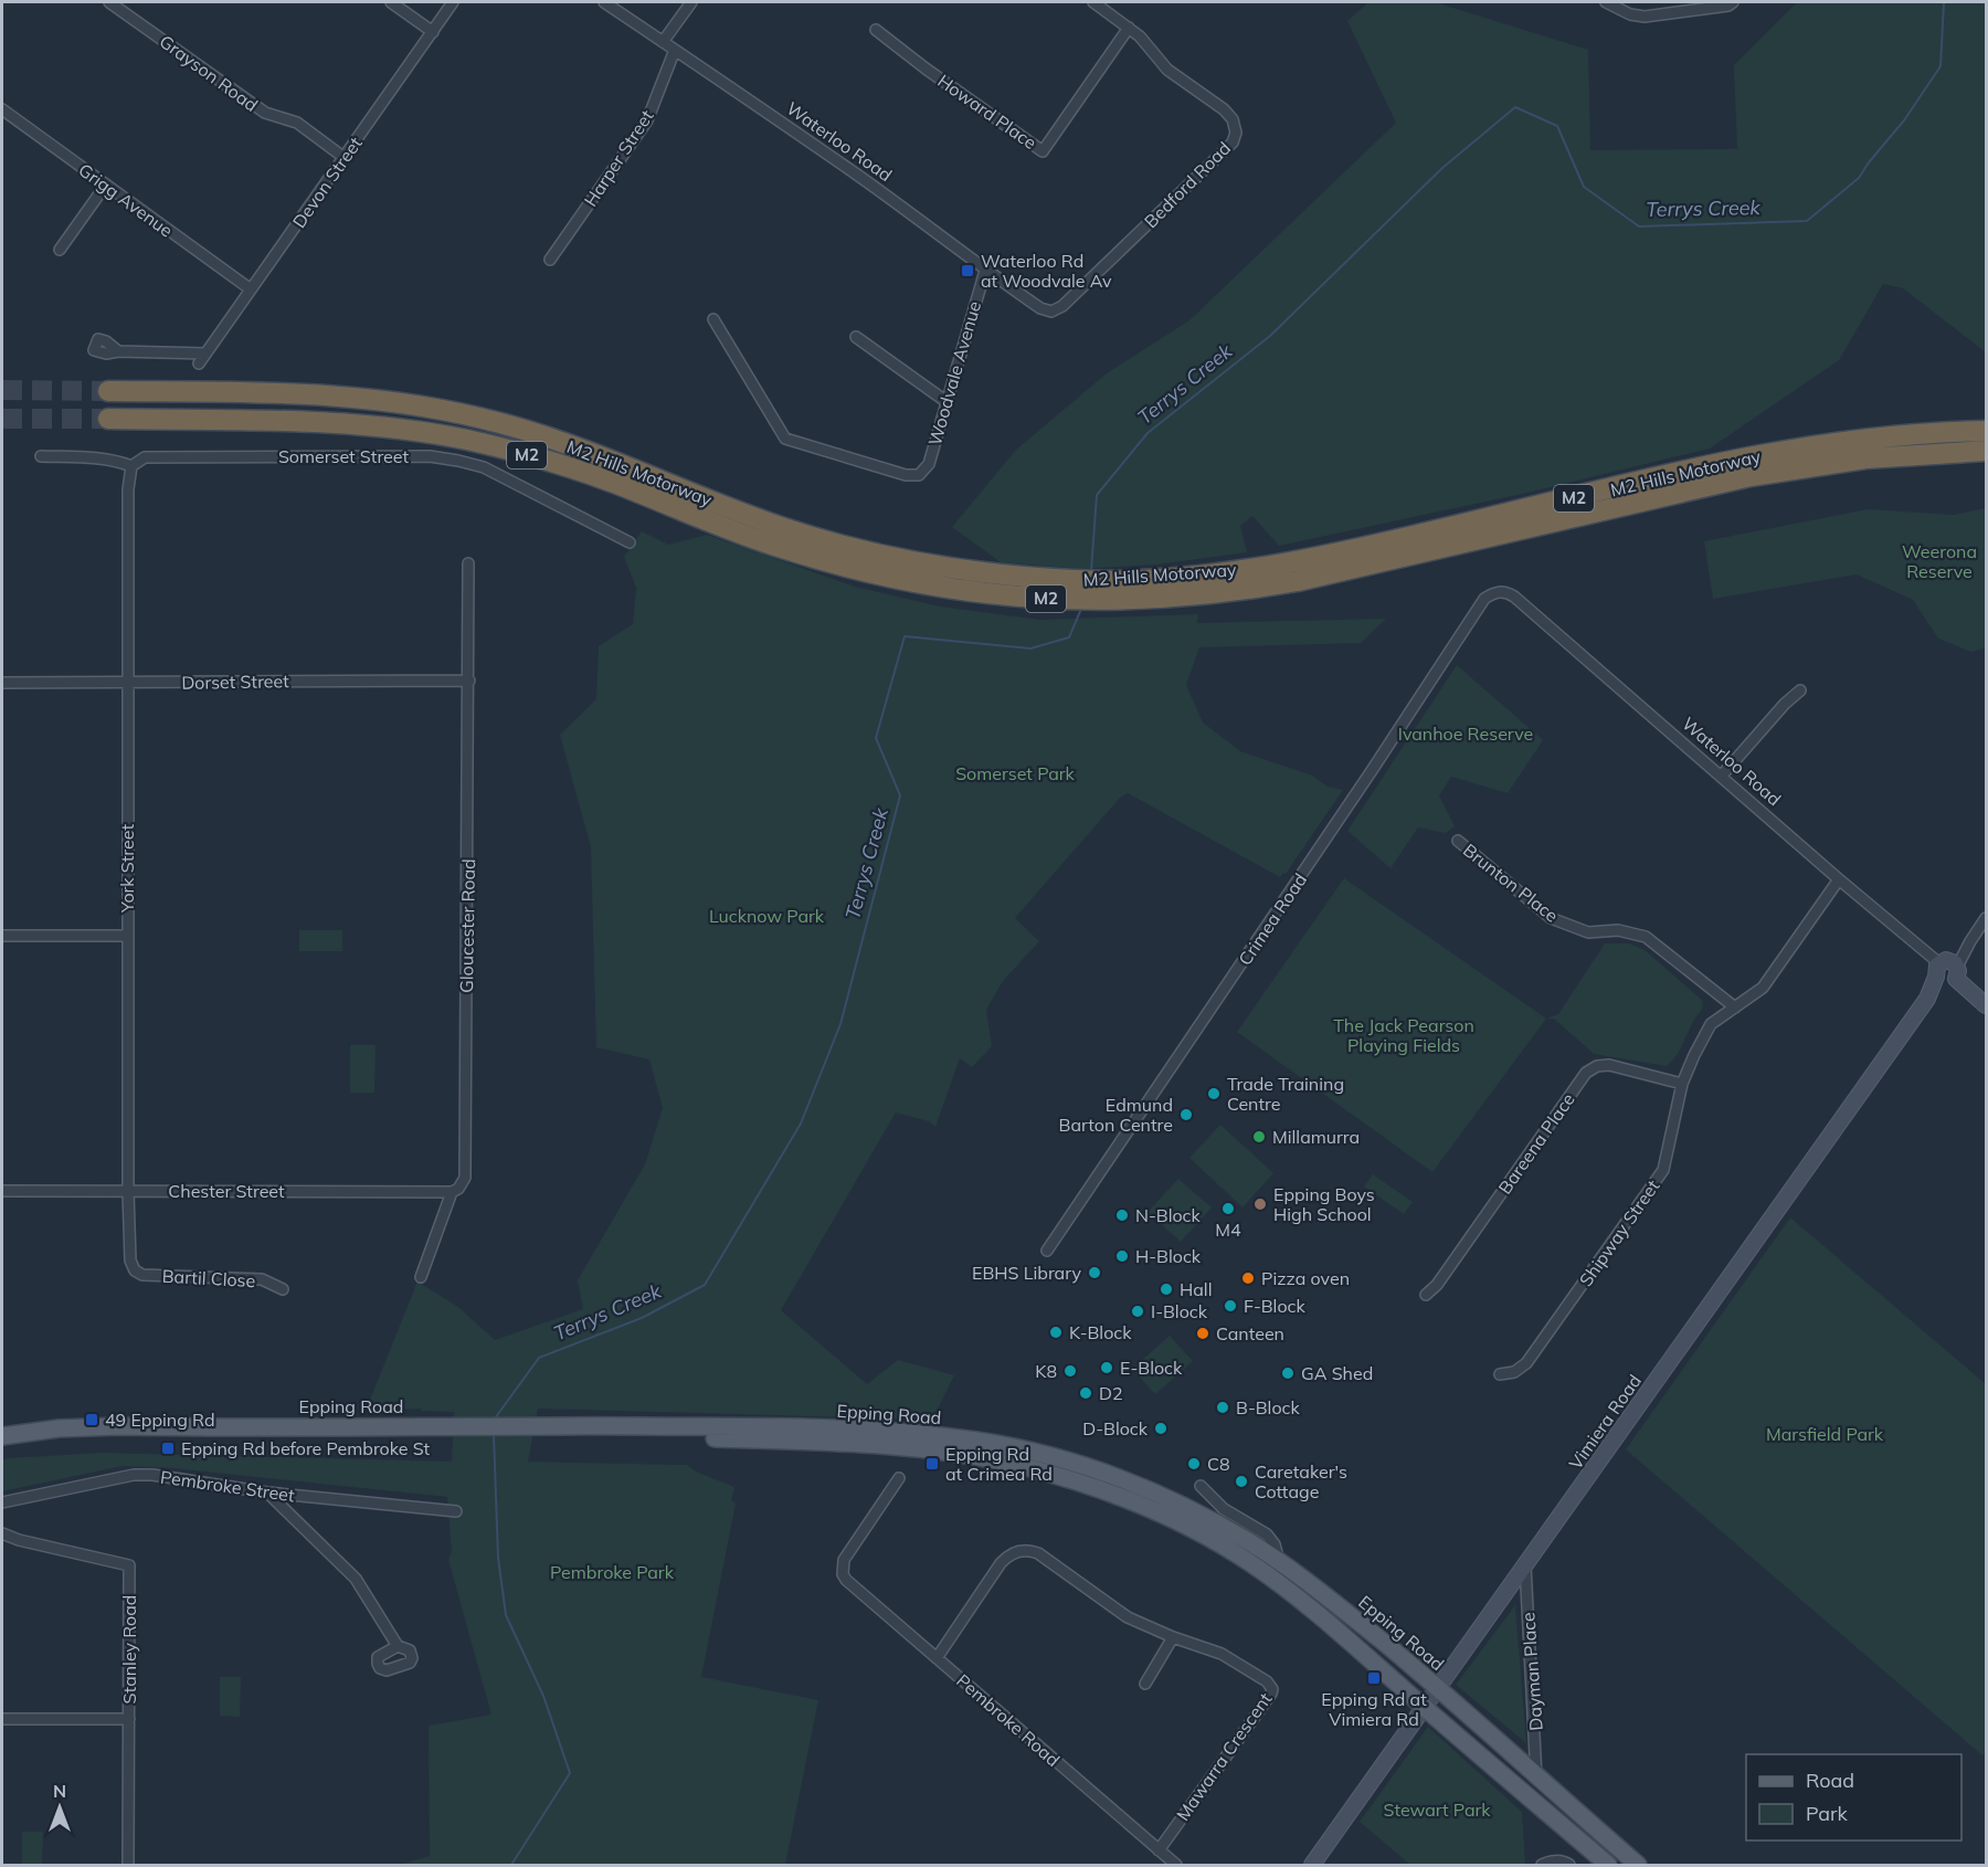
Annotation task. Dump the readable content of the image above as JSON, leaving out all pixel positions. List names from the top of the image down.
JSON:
{
  "streets": {
    "highway": ["M2", "M2 Hills Motorway"],
    "main road": ["Epping Road"],
    "street": [
      "Grayson Road",
      "Howard Place",
      "Waterloo Road",
      "Harper Street",
      "Devon Street",
      "Bedford Road",
      "Grigg Avenue",
      "Woodvale Avenue",
      "Somerset Street",
      "Dorset Street",
      "York Street",
      "Brunton Place",
      "Crimea Road",
      "Gloucester Road",
      "Bareena Place",
      "Chester Street",
      "Shipway Street",
      "Bartil Close",
      "Vimiera Road",
      "Pembroke Street",
      "Stanley Road",
      "Dayman Place",
      "Pembroke Road",
      "Mawarra Crescent"
    ]
  },
  "crossings": [
    ["Grayson Road", "Devon Street"],
    ["Howard Place", "Bedford Road"],
    ["Waterloo Road", "Harper Street"],
    ["Waterloo Road", "Bedford Road"],
    ["Waterloo Road", "Woodvale Avenue"],
    ["Waterloo Road", "Crimea Road"],
    ["Waterloo Road", "Shipway Street"],
    ["Waterloo Road", "Vimiera Road"],
    ["Devon Street", "Grigg Avenue"],
    ["Somerset Street", "York Street"],
    ["Dorset Street", "York Street"],
    ["Dorset Street", "Gloucester Road"],
    ["York Street", "Chester Street"],
    ["York Street", "Bartil Close"],
    ["Brunton Place", "Shipway Street"],
    ["Gloucester Road", "Chester Street"],
    ["Bareena Place", "Shipway Street"],
    ["Epping Road", "Vimiera Road"],
    ["Epping Road", "Dayman Place"],
    ["Vimiera Road", "Dayman Place"],
    ["Pembroke Road", "Mawarra Crescent"]
  ],
  "water": ["Terrys Creek"],
  "parks": [
    "Weerona Reserve",
    "Ivanhoe Reserve",
    "Somerset Park",
    "Lucknow Park",
    "The Jack Pearson Playing Fields",
    "Marsfield Park",
    "Pembroke Park",
    "Stewart Park"
  ],
  "places": {
    "transit": [
      "Waterloo Rd at Woodvale Av",
      "49 Epping Rd",
      "Epping Rd before Pembroke St",
      "Epping Rd at Crimea Rd",
      "Epping Rd at Vimiera Rd"
    ],
    "other": [
      "Trade Training Centre",
      "Edmund Barton Centre",
      "Millamurra",
      "Epping Boys High School",
      "M4",
      "N-Block",
      "H-Block",
      "EBHS Library",
      "Pizza oven",
      "Hall",
      "F-Block",
      "I-Block",
      "K-Block",
      "Canteen",
      "E-Block",
      "K8",
      "GA Shed",
      "D2",
      "B-Block",
      "D-Block",
      "C8",
      "Caretaker's Cottage"
    ]
  },
  "legend": ["Road", "Park"],
  "north": "top"
}
